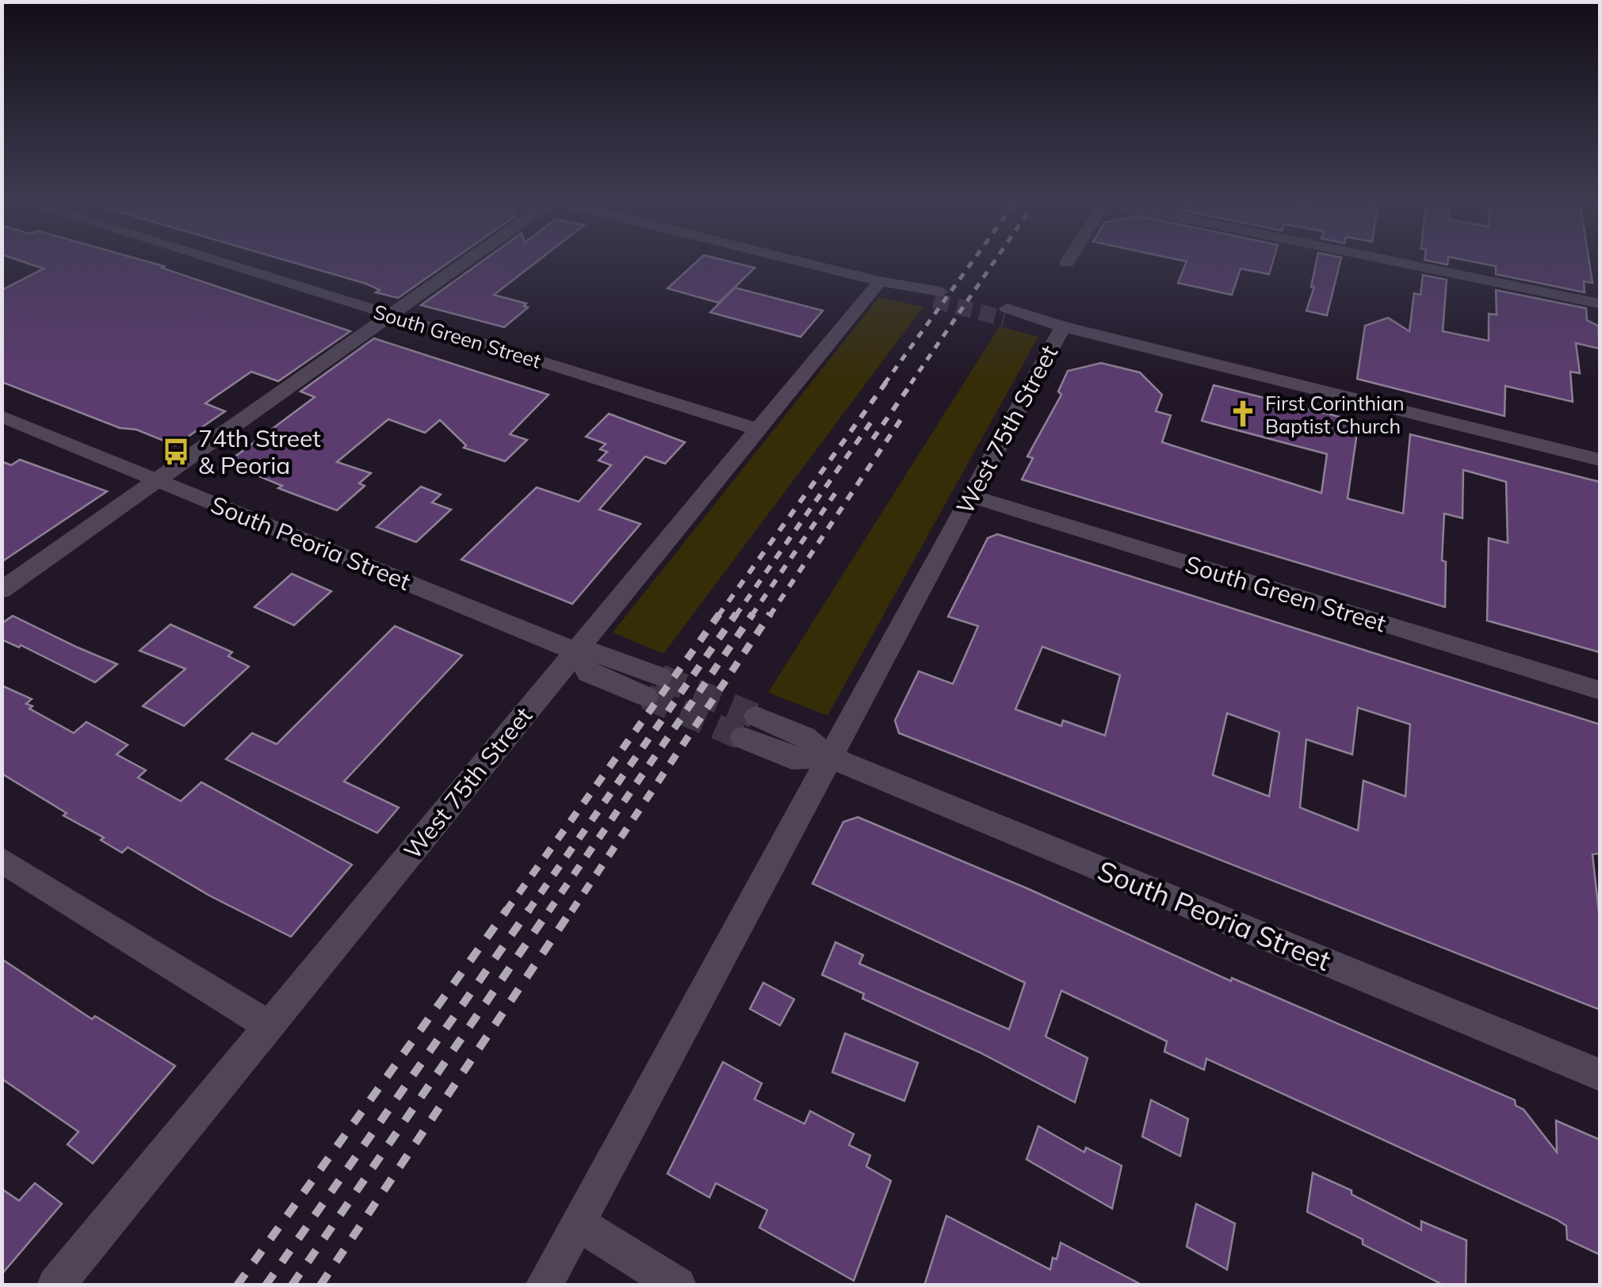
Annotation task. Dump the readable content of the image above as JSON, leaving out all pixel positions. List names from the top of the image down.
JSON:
{
  "streets": {
    "street": ["South Green Street", "West 75th Street", "South Peoria Street"]
  },
  "crossings": [
    ["South Green Street", "West 75th Street"],
    ["West 75th Street", "South Peoria Street"]
  ],
  "places": {
    "church": ["First Corinthian Baptist Church"],
    "bus stop": ["74th Street & Peoria"]
  }
}
